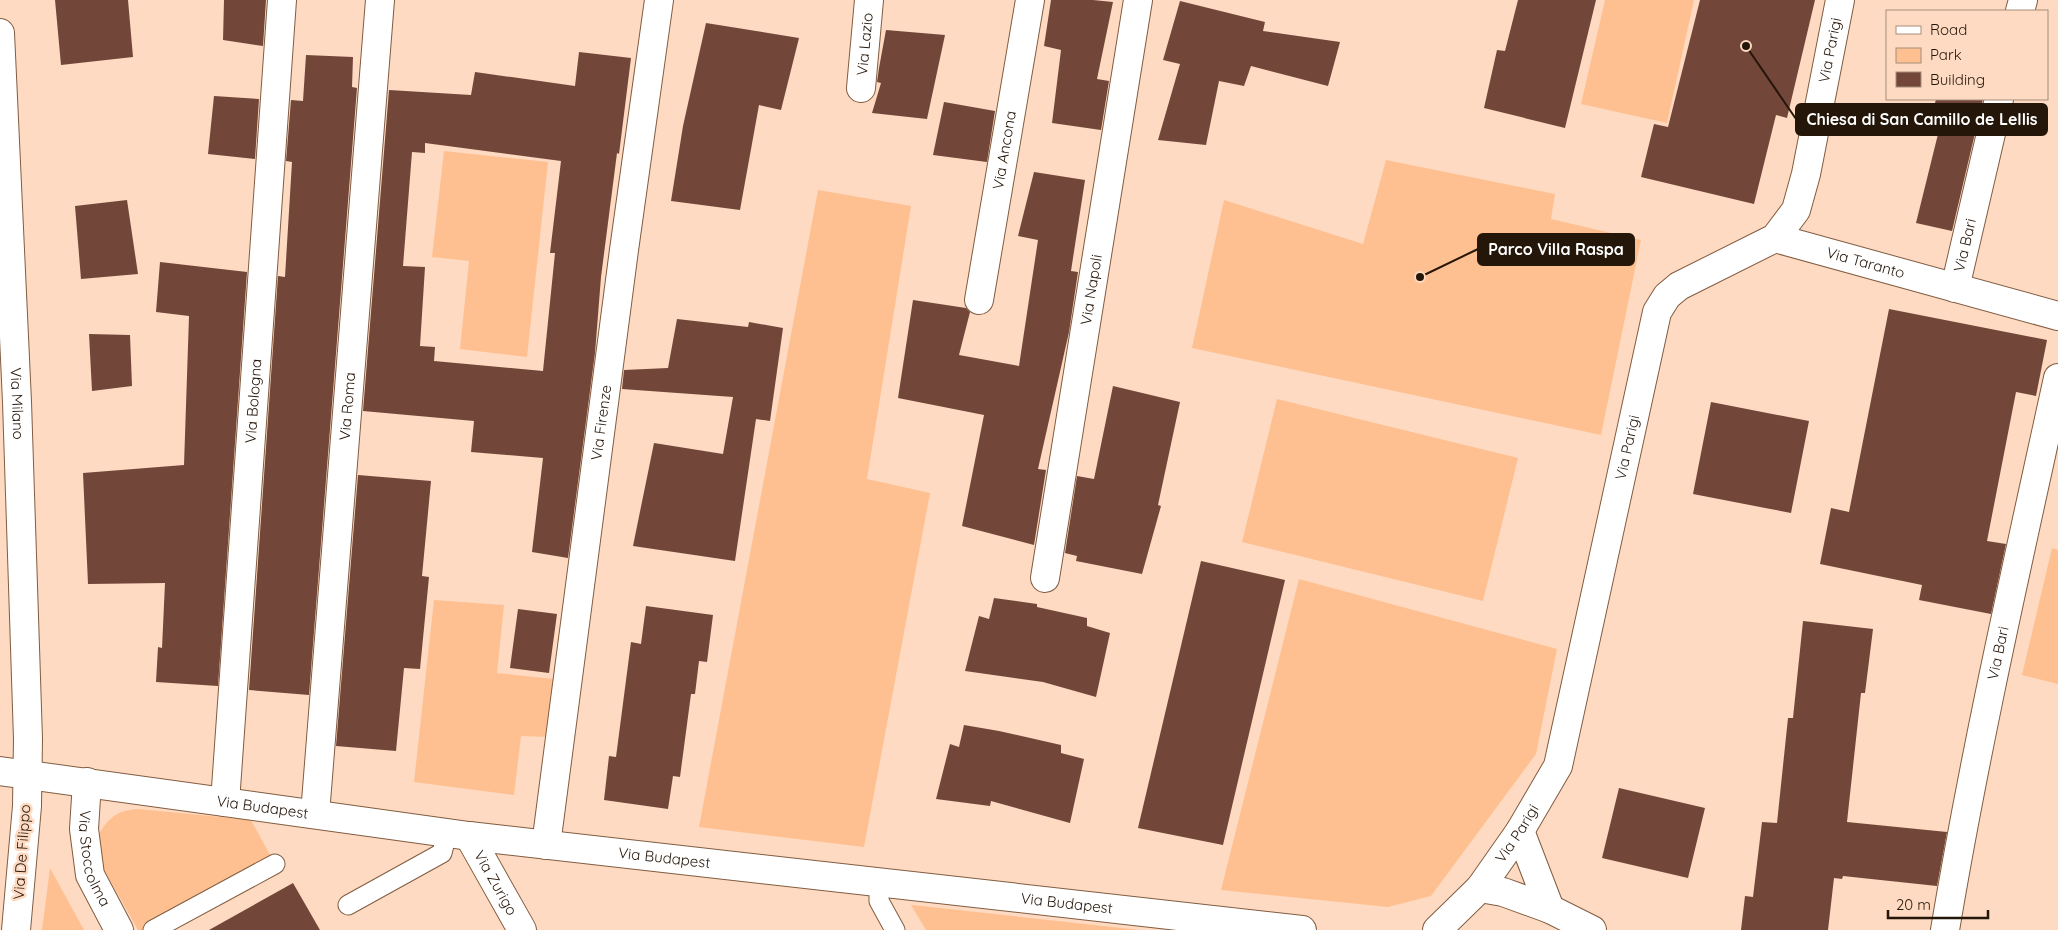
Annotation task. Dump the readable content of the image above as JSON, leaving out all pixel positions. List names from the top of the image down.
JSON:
{
  "streets": {
    "street": [
      "Via Lazio",
      "Via Parigi",
      "Via Ancona",
      "Via Bari",
      "Via Taranto",
      "Via Napoli",
      "Via Bologna",
      "Via Milano",
      "Via Roma",
      "Via Firenze",
      "Via Budapest",
      "Via De Filippo",
      "Via Stoccolma",
      "Via Zurigo"
    ]
  },
  "crossings": [
    ["Via Parigi", "Via Taranto"],
    ["Via Bari", "Via Taranto"],
    ["Via Bologna", "Via Budapest"],
    ["Via Milano", "Via Budapest"],
    ["Via Milano", "Via De Filippo"],
    ["Via Roma", "Via Budapest"],
    ["Via Firenze", "Via Budapest"],
    ["Via Budapest", "Via De Filippo"],
    ["Via Budapest", "Via Stoccolma"],
    ["Via Budapest", "Via Zurigo"]
  ],
  "places": ["Chiesa di San Camillo de Lellis", "Parco Villa Raspa"],
  "legend": ["Road", "Park", "Building"],
  "scale_bar": "20 m"
}
